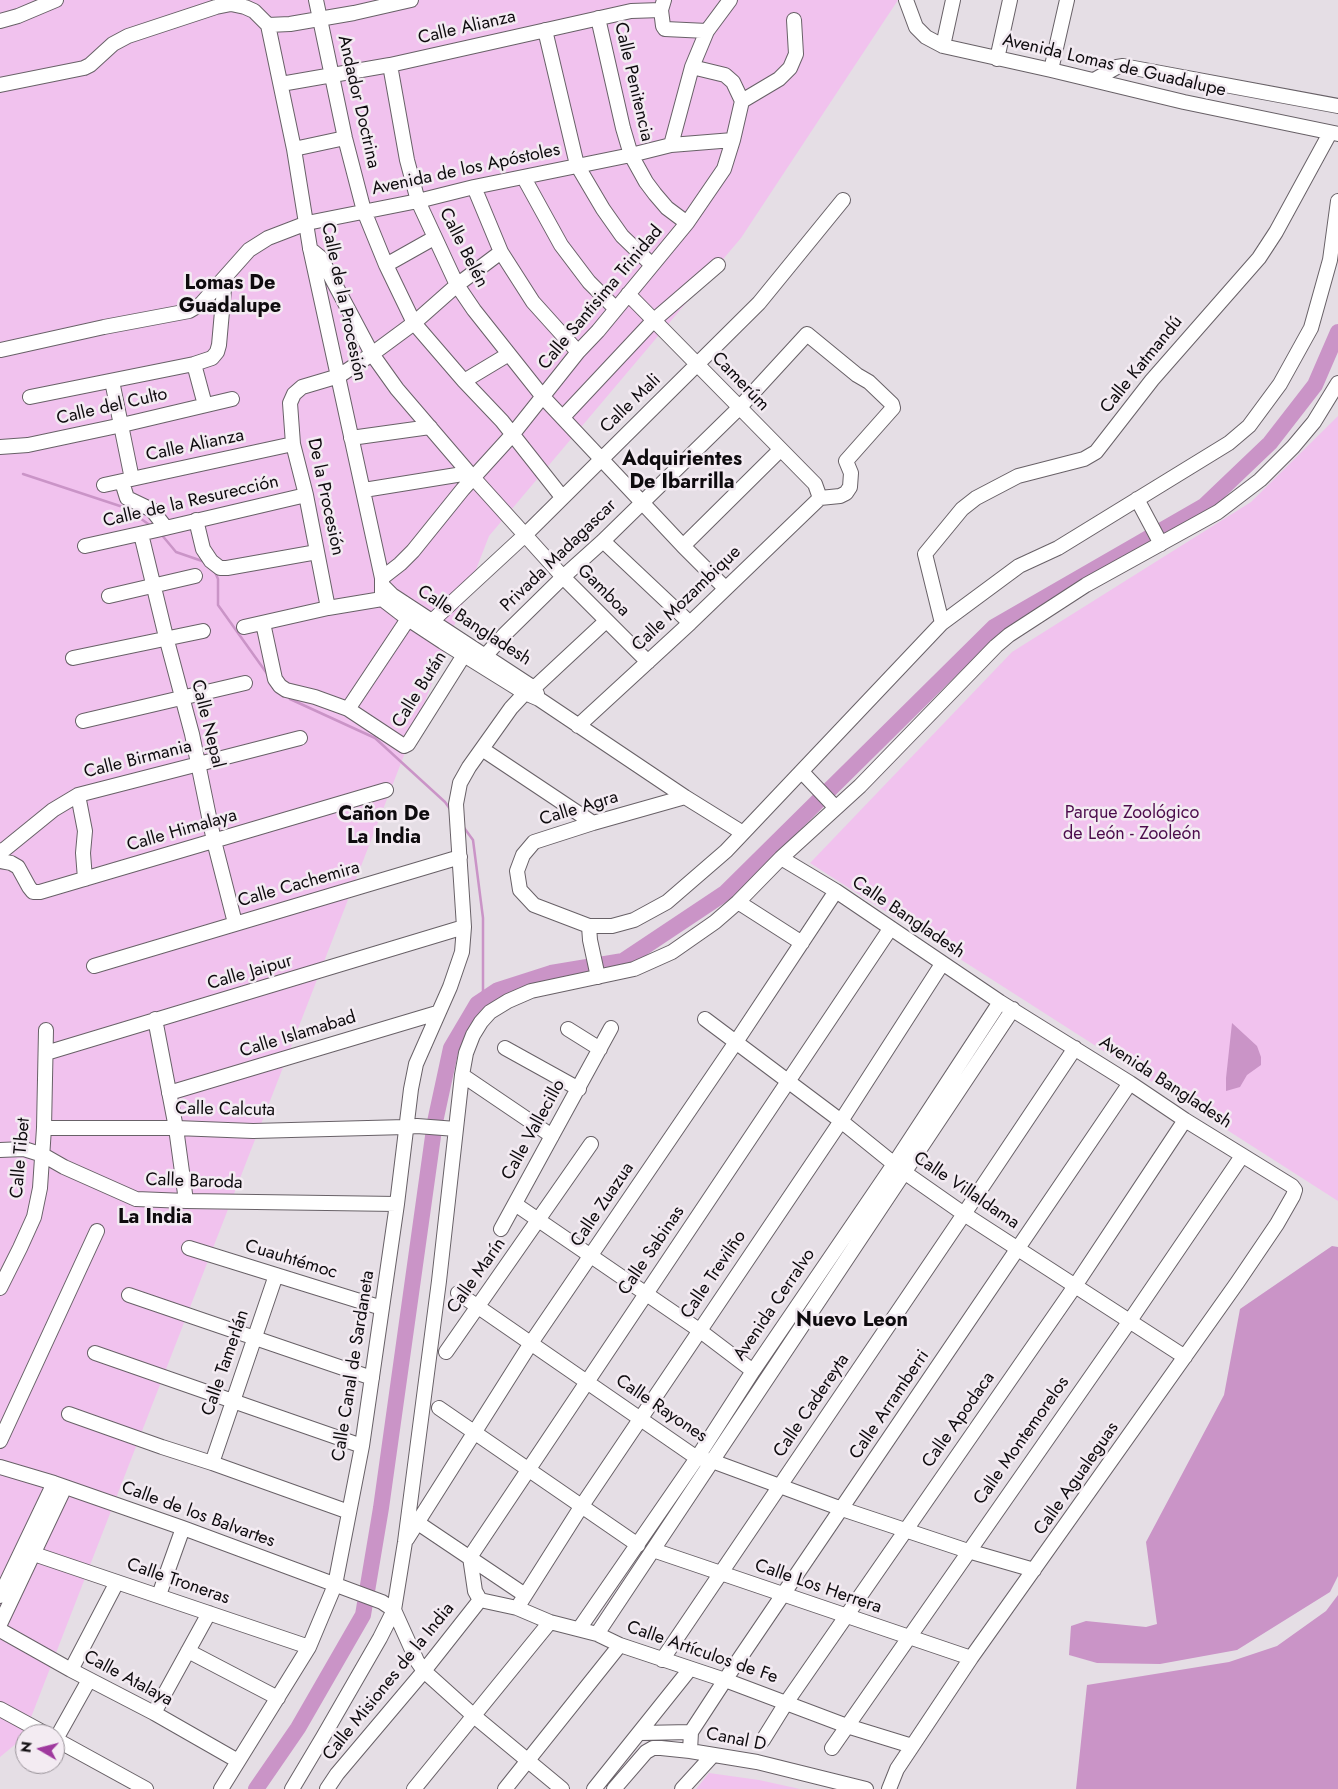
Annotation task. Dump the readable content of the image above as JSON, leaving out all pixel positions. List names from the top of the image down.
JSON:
{
  "streets": {
    "street": [
      "Calle Alianza",
      "Avenida Lomas de Guadalupe",
      "Calle Penitencia",
      "Andador Doctrina",
      "Avenida de los Apóstoles",
      "Calle Belén",
      "Calle Santisima Trinidad",
      "Calle de la Procesión",
      "Calle Katmandú",
      "Camerúm",
      "Calle Mali",
      "Calle del Culto",
      "De la Procesión",
      "Calle de la Resurección",
      "Privada Madagascar",
      "Gamboa",
      "Calle Mozambique",
      "Calle Bangladesh",
      "Calle Bután",
      "Calle Nepal",
      "Calle Birmania",
      "Calle Agra",
      "Calle Himalaya",
      "Calle Cachemira",
      "Calle Jaipur",
      "Calle Islamabad",
      "Avenida Bangladesh",
      "Calle Calcuta",
      "Calle Vallecillo",
      "Calle Tibet",
      "Calle Baroda",
      "Calle Villaldama",
      "Calle Zuazua",
      "Calle Sabinas",
      "Cuauhtémoc",
      "Calle Trevilño",
      "Calle Marín",
      "Avenida Cerralvo",
      "Calle Tamerlán",
      "Calle Canal de Sardaneta",
      "Calle Arramberri",
      "Calle Cadereyta",
      "Calle Rayones",
      "Calle Apodaca",
      "Calle Montemorelos",
      "Calle Agualeguas",
      "Calle de los Balvartes",
      "Calle Troneras",
      "Calle Los Herrera",
      "Calle Artículos de Fe",
      "Calle Atalaya",
      "Calle Misiones de la India",
      "Canal D"
    ]
  },
  "crossings": [
    ["Calle Alianza", "Calle Penitencia"],
    ["Calle Alianza", "Andador Doctrina"],
    ["Calle Alianza", "Calle Belén"],
    ["Calle Alianza", "Calle de la Procesión"],
    ["Calle Alianza", "De la Procesión"],
    ["Avenida Lomas de Guadalupe", "Calle Katmandú"],
    ["Calle Penitencia", "Avenida de los Apóstoles"],
    ["Calle Penitencia", "Calle Santisima Trinidad"],
    ["Andador Doctrina", "Avenida de los Apóstoles"],
    ["Andador Doctrina", "Calle Santisima Trinidad"],
    ["Andador Doctrina", "Calle Mali"],
    ["Avenida de los Apóstoles", "Calle Belén"],
    ["Avenida de los Apóstoles", "Calle Santisima Trinidad"],
    ["Avenida de los Apóstoles", "Calle de la Procesión"],
    ["Calle Belén", "Calle Santisima Trinidad"],
    ["Calle Belén", "Calle Mali"],
    ["Calle Belén", "Privada Madagascar"],
    ["Calle Belén", "Calle Mozambique"],
    ["Calle Santisima Trinidad", "Calle de la Procesión"],
    ["Calle Santisima Trinidad", "Camerúm"],
    ["Calle Santisima Trinidad", "Gamboa"],
    ["Calle Santisima Trinidad", "Calle Bangladesh"],
    ["Calle de la Procesión", "De la Procesión"],
    ["Calle de la Procesión", "Gamboa"],
    ["Calle de la Procesión", "Calle Bangladesh"],
    ["Camerúm", "Calle Mali"],
    ["Camerúm", "Privada Madagascar"],
    ["Camerúm", "Calle Mozambique"],
    ["Calle Mali", "Gamboa"],
    ["Calle Mali", "Calle Bangladesh"],
    ["De la Procesión", "Calle de la Resurección"],
    ["Calle de la Resurección", "Calle Nepal"],
    ["Privada Madagascar", "Gamboa"],
    ["Privada Madagascar", "Calle Mozambique"],
    ["Privada Madagascar", "Calle Bangladesh"],
    ["Gamboa", "Calle Mozambique"],
    ["Calle Mozambique", "Calle Bangladesh"],
    ["Calle Bangladesh", "Calle Bután"],
    ["Calle Bangladesh", "Calle Agra"],
    ["Calle Bangladesh", "Avenida Bangladesh"],
    ["Calle Bangladesh", "Calle Zuazua"],
    ["Calle Bangladesh", "Calle Sabinas"],
    ["Calle Bangladesh", "Calle Trevilño"],
    ["Calle Bangladesh", "Avenida Cerralvo"],
    ["Calle Nepal", "Calle Birmania"],
    ["Calle Nepal", "Calle Himalaya"],
    ["Calle Nepal", "Calle Cachemira"],
    ["Calle Jaipur", "Calle Tibet"],
    ["Calle Jaipur", "Calle Canal de Sardaneta"],
    ["Calle Islamabad", "Calle Canal de Sardaneta"],
    ["Avenida Bangladesh", "Avenida Cerralvo"],
    ["Avenida Bangladesh", "Calle Arramberri"],
    ["Avenida Bangladesh", "Calle Cadereyta"],
    ["Avenida Bangladesh", "Calle Apodaca"],
    ["Avenida Bangladesh", "Calle Montemorelos"],
    ["Avenida Bangladesh", "Calle Agualeguas"],
    ["Calle Calcuta", "Calle Tibet"],
    ["Calle Calcuta", "Calle Canal de Sardaneta"],
    ["Calle Vallecillo", "Calle Zuazua"],
    ["Calle Vallecillo", "Calle Sabinas"],
    ["Calle Vallecillo", "Calle Trevilño"],
    ["Calle Vallecillo", "Calle Marín"],
    ["Calle Vallecillo", "Avenida Cerralvo"],
    ["Calle Tibet", "Calle Baroda"],
    ["Calle Baroda", "Calle Canal de Sardaneta"],
    ["Calle Villaldama", "Calle Zuazua"],
    ["Calle Villaldama", "Calle Sabinas"],
    ["Calle Villaldama", "Calle Trevilño"],
    ["Calle Villaldama", "Avenida Cerralvo"],
    ["Calle Villaldama", "Calle Arramberri"],
    ["Calle Villaldama", "Calle Cadereyta"],
    ["Calle Villaldama", "Calle Apodaca"],
    ["Calle Villaldama", "Calle Montemorelos"],
    ["Calle Villaldama", "Calle Agualeguas"],
    ["Calle Zuazua", "Calle Rayones"],
    ["Calle Sabinas", "Calle Rayones"],
    ["Cuauhtémoc", "Calle Tamerlán"],
    ["Cuauhtémoc", "Calle Canal de Sardaneta"],
    ["Calle Trevilño", "Calle Rayones"],
    ["Calle Trevilño", "Calle Artículos de Fe"],
    ["Calle Marín", "Calle Rayones"],
    ["Avenida Cerralvo", "Calle Rayones"],
    ["Avenida Cerralvo", "Calle Los Herrera"],
    ["Avenida Cerralvo", "Calle Artículos de Fe"],
    ["Calle Canal de Sardaneta", "Calle de los Balvartes"],
    ["Calle Canal de Sardaneta", "Calle Troneras"],
    ["Calle Canal de Sardaneta", "Calle Atalaya"],
    ["Calle Arramberri", "Calle Rayones"],
    ["Calle Arramberri", "Calle Los Herrera"],
    ["Calle Arramberri", "Calle Artículos de Fe"],
    ["Calle Arramberri", "Canal D"],
    ["Calle Cadereyta", "Calle Rayones"],
    ["Calle Cadereyta", "Calle Los Herrera"],
    ["Calle Cadereyta", "Calle Artículos de Fe"],
    ["Calle Rayones", "Calle Apodaca"],
    ["Calle Rayones", "Calle Montemorelos"],
    ["Calle Rayones", "Calle Agualeguas"],
    ["Calle Apodaca", "Calle Los Herrera"],
    ["Calle Apodaca", "Calle Artículos de Fe"],
    ["Calle Montemorelos", "Calle Los Herrera"],
    ["Calle Montemorelos", "Calle Artículos de Fe"],
    ["Calle Agualeguas", "Calle Los Herrera"],
    ["Calle Agualeguas", "Calle Artículos de Fe"],
    ["Calle Artículos de Fe", "Calle Misiones de la India"]
  ],
  "districts": [
    "Lomas De Guadalupe",
    "Adquirientes De Ibarrilla",
    "Cañon De La India",
    "La India",
    "Nuevo Leon"
  ],
  "parks": ["Parque Zoológico de León - Zooleón"],
  "north": "left"
}
